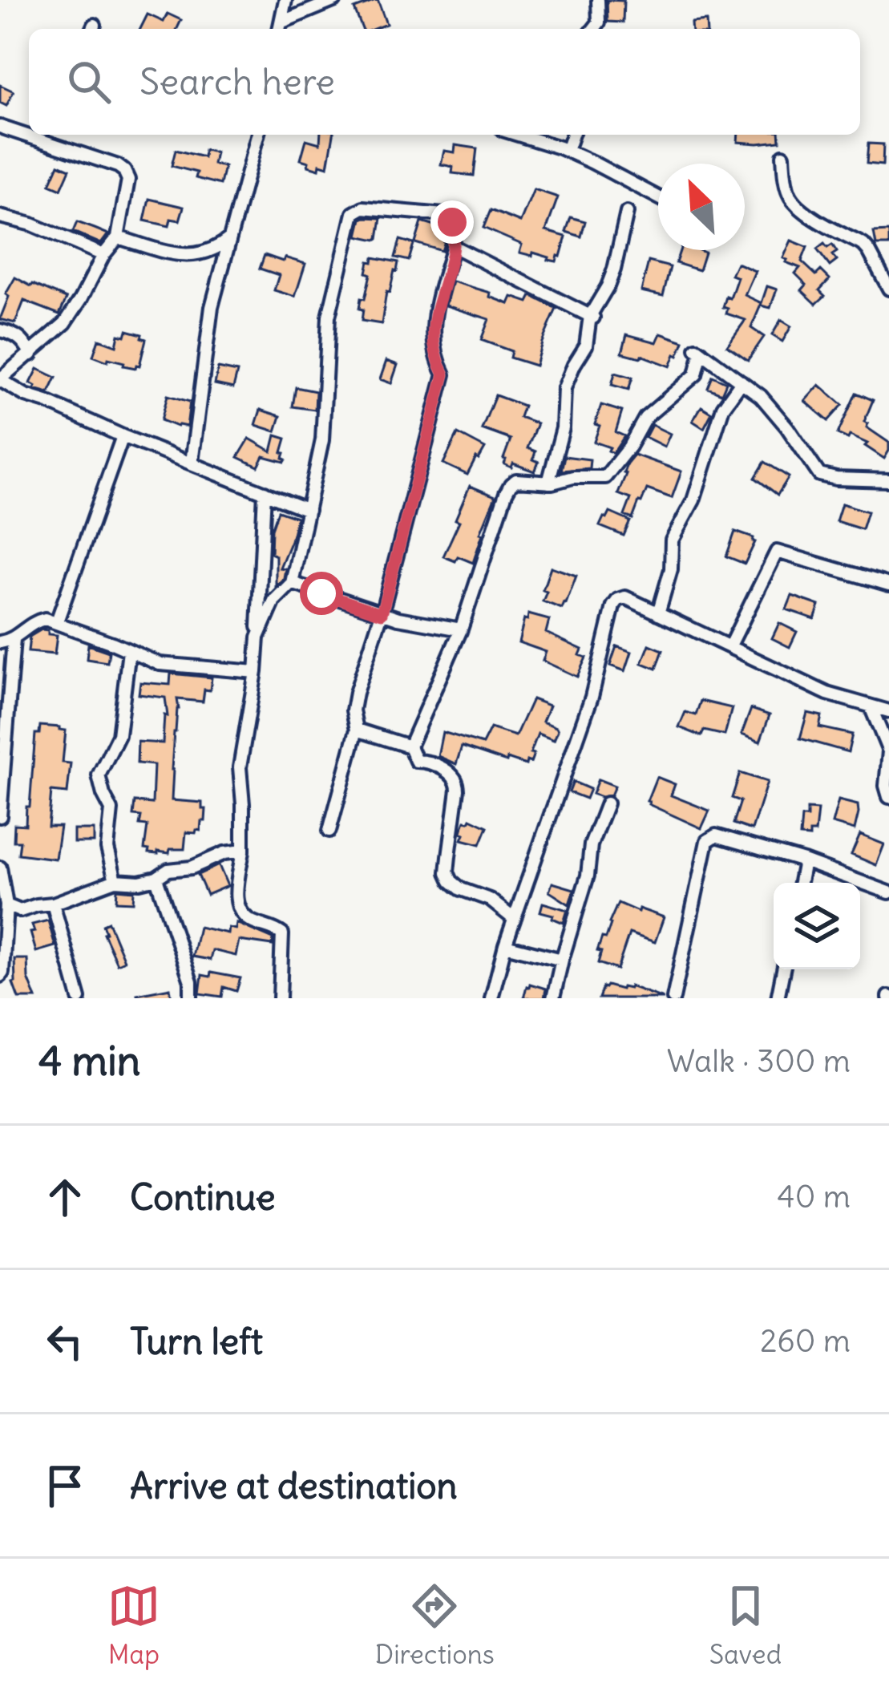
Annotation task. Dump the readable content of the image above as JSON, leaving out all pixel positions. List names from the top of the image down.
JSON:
{
  "north": "top left",
  "page": {
    "search": "Search here",
    "heading": ["4 min", "Walk · 300 m"],
    "list": [
      ["Continue", "40 m"],
      ["Turn left", "260 m"],
      "Arrive at destination"
    ],
    "nav": ["Map", "Directions", "Saved"]
  }
}
